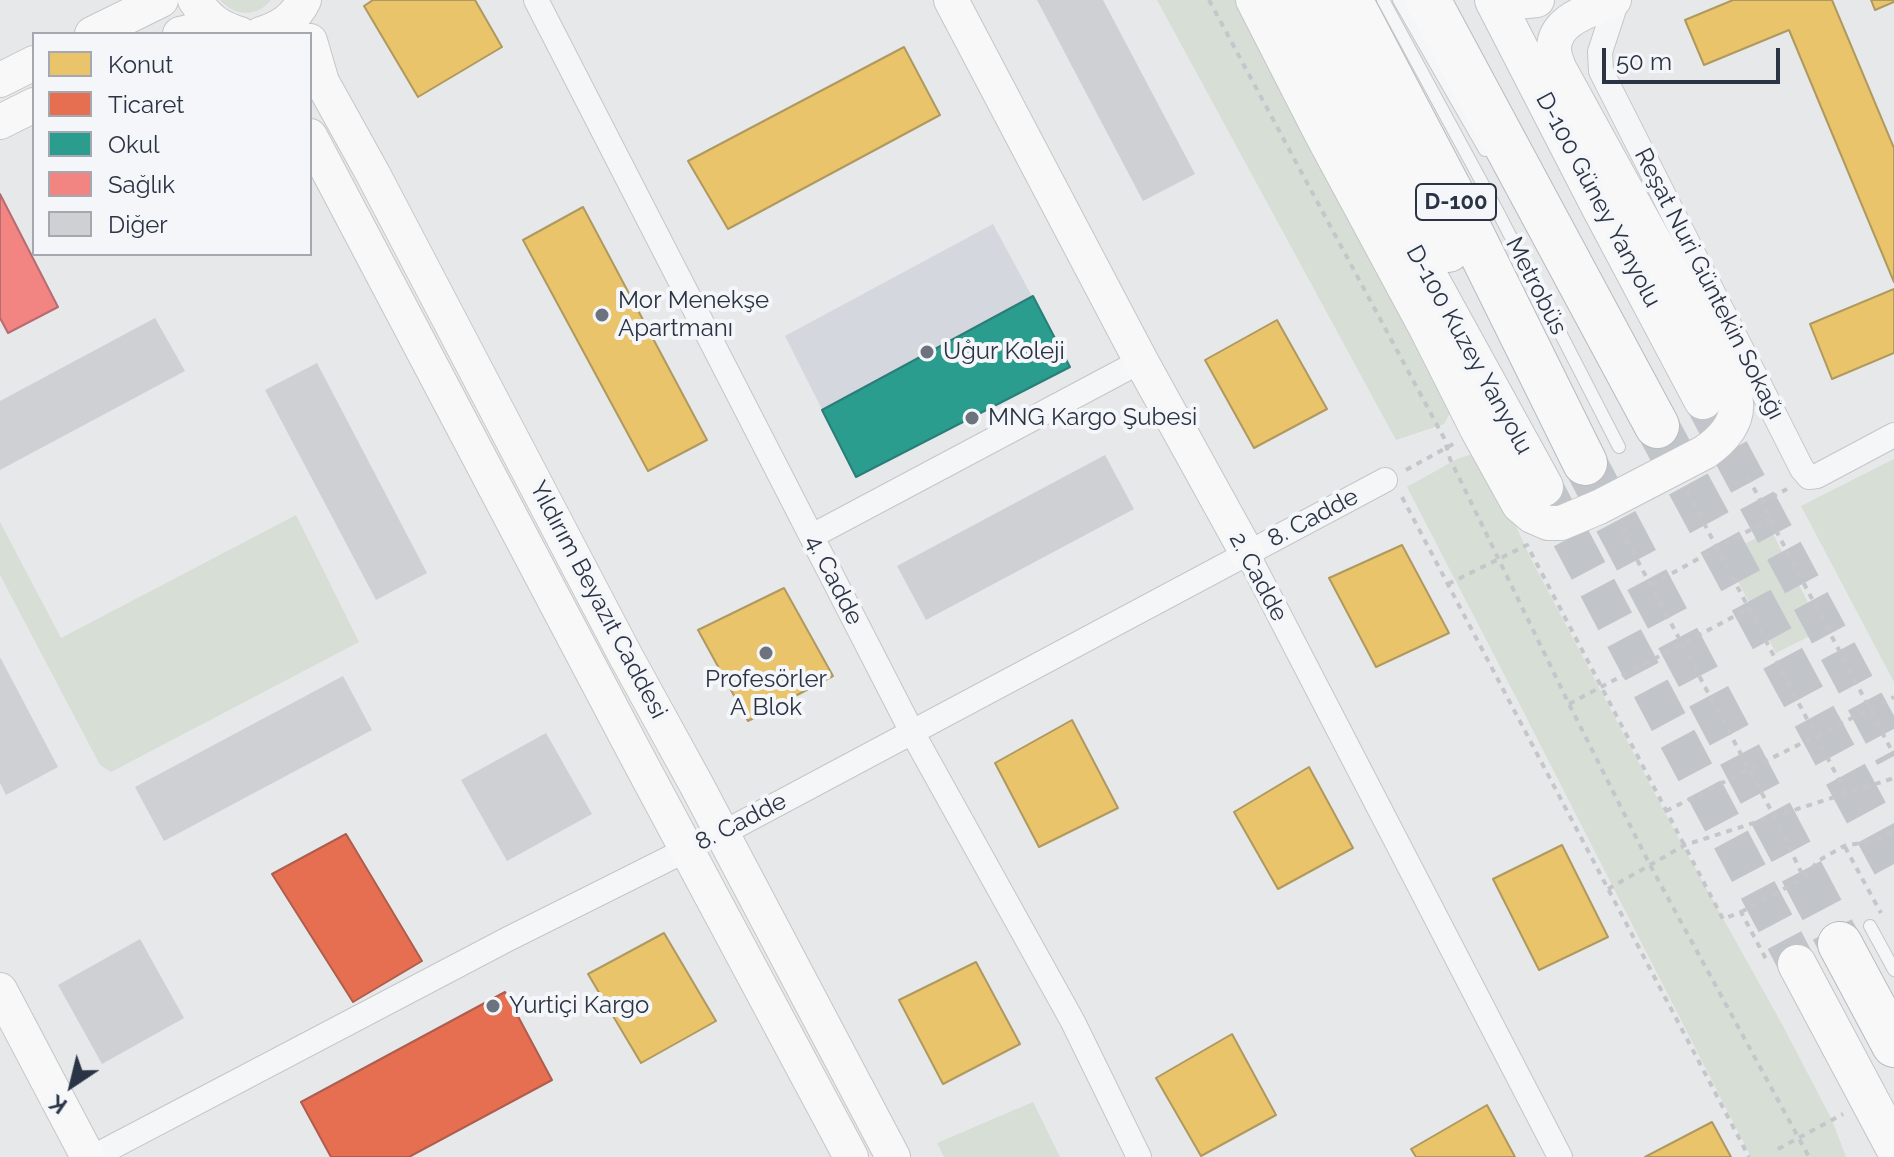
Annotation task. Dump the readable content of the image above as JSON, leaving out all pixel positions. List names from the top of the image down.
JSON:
{
  "streets": {
    "highway": ["D-100"],
    "main road": [
      "D-100 Güney Yanyolu",
      "D-100 Kuzey Yanyolu",
      "8. Cadde",
      "2. Cadde",
      "Yıldırım Beyazıt Caddesi"
    ],
    "street": ["Reşat Nuri Güntekin Sokağı", "4. Cadde"],
    "lane": ["Metrobüs"]
  },
  "crossings": [
    ["D-100", "Metrobüs"],
    ["8. Cadde", "2. Cadde"],
    ["8. Cadde", "4. Cadde"],
    ["8. Cadde", "Yıldırım Beyazıt Caddesi"]
  ],
  "places": [
    "Mor Menekşe Apartmanı",
    "Uğur Koleji",
    "MNG Kargo Şubesi",
    "Profesörler A Blok",
    "Yurtiçi Kargo"
  ],
  "legend": [
    "Konut",
    "Ticaret",
    "Okul",
    "Sağlık",
    "Diğer"
  ],
  "scale_bar": "50 m",
  "north": "bottom left"
}
